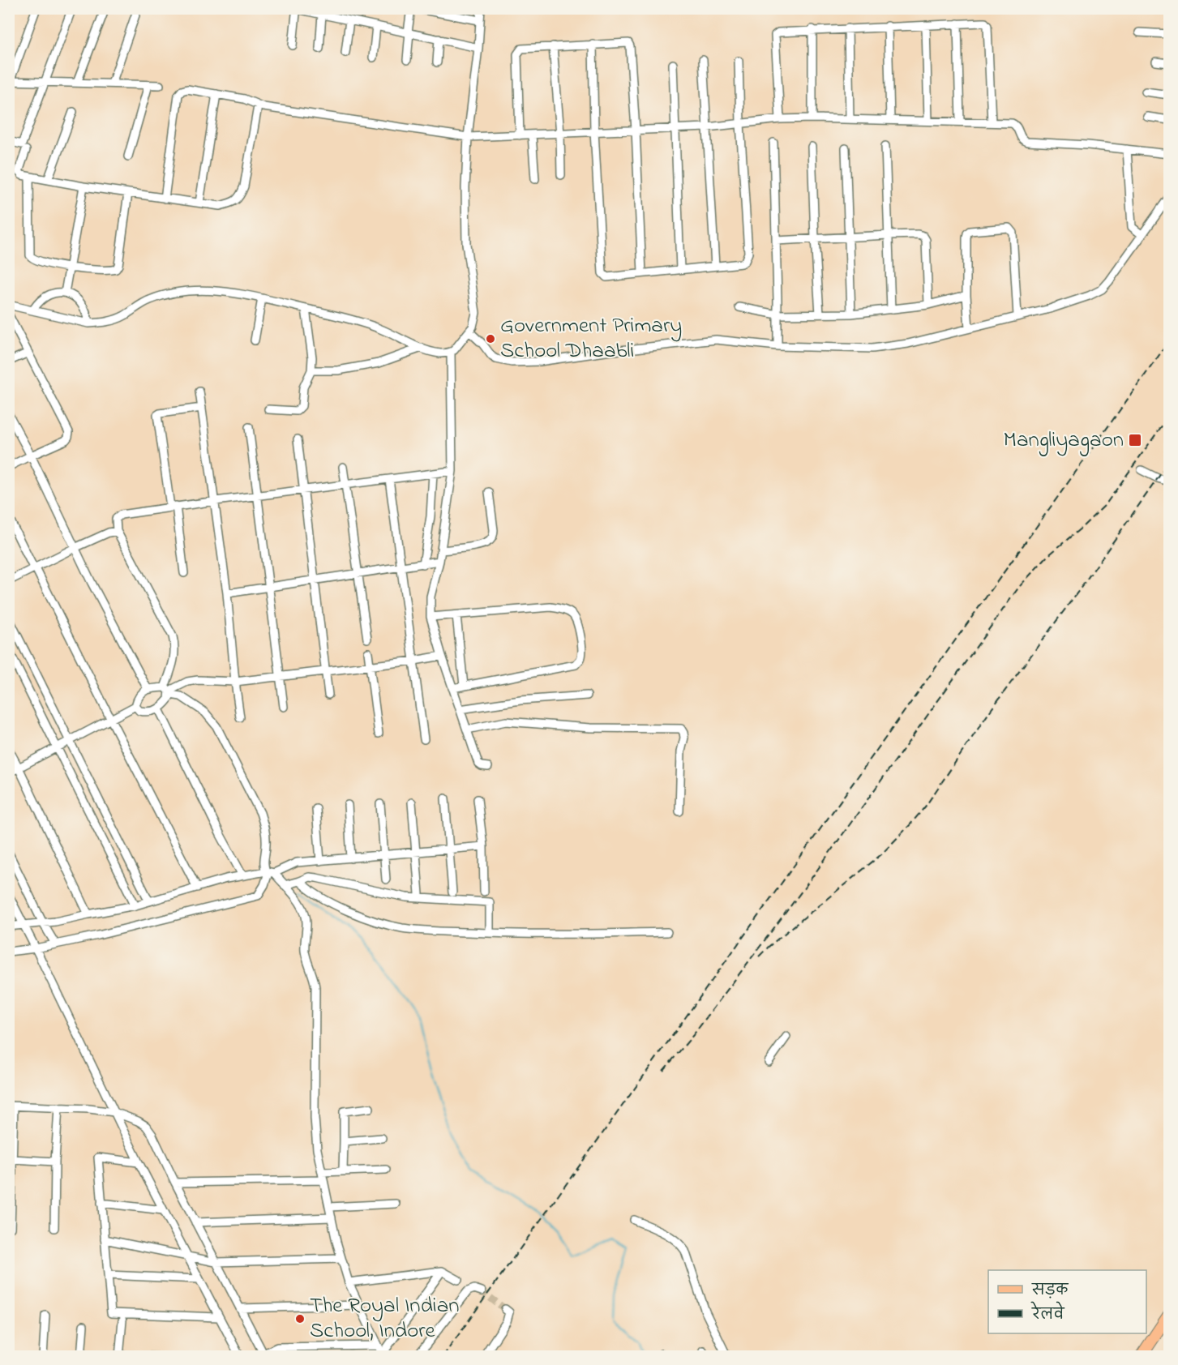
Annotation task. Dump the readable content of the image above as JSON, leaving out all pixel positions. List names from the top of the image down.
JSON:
{
  "places": {
    "other": ["Government Primary School Dhaabli", "The Royal Indian School, Indore"],
    "transit": ["Mangliyagaon"]
  },
  "legend": ["सड़क", "रेलवे"]
}
